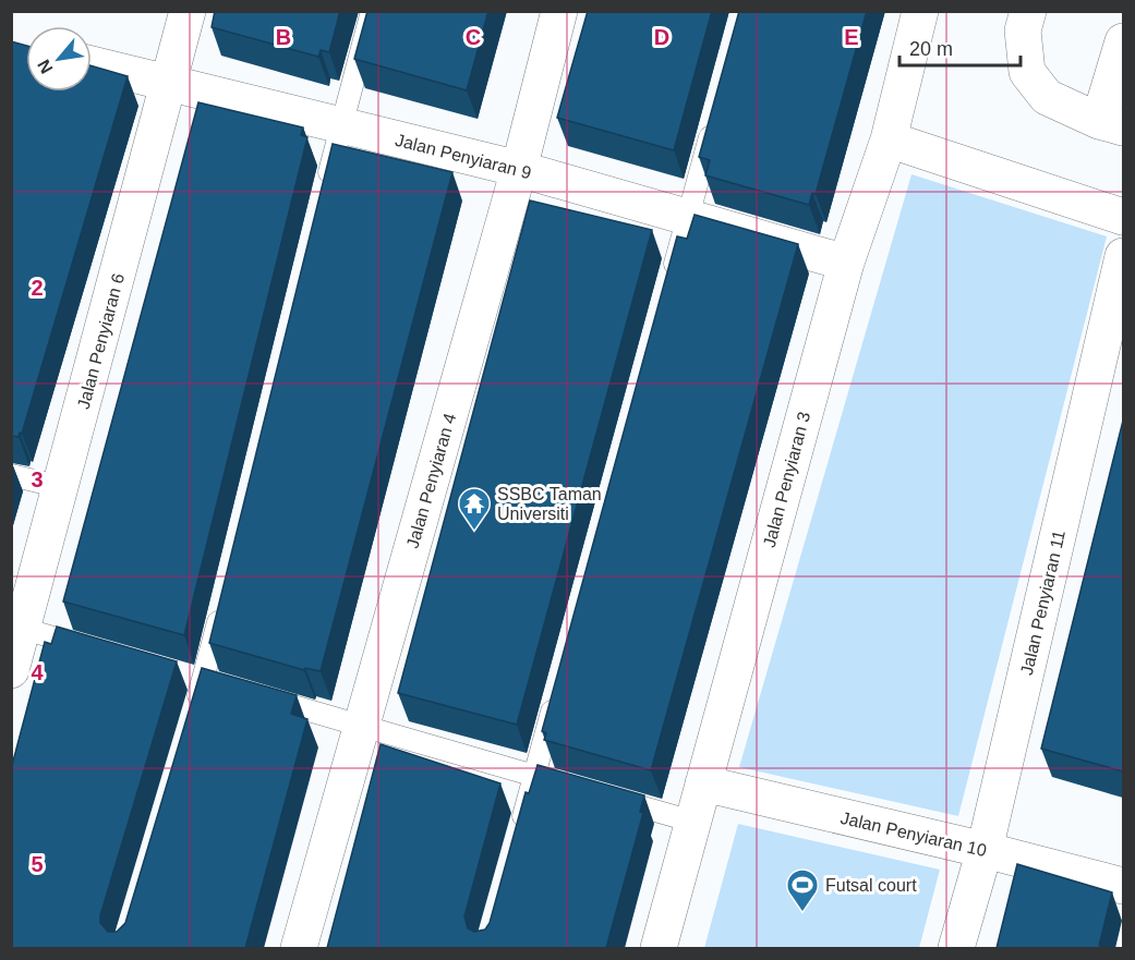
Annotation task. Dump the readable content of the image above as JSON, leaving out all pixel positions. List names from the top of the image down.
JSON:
{
  "streets": {
    "street": [
      "Jalan Penyiaran 9",
      "Jalan Penyiaran 6",
      "Jalan Penyiaran 3",
      "Jalan Penyiaran 4",
      "Jalan Penyiaran 11",
      "Jalan Penyiaran 10"
    ]
  },
  "crossings": [
    ["Jalan Penyiaran 9", "Jalan Penyiaran 6"],
    ["Jalan Penyiaran 9", "Jalan Penyiaran 3"],
    ["Jalan Penyiaran 9", "Jalan Penyiaran 4"],
    ["Jalan Penyiaran 3", "Jalan Penyiaran 10"],
    ["Jalan Penyiaran 11", "Jalan Penyiaran 10"]
  ],
  "places": {
    "temple": ["SSBC Taman Universiti"],
    "sports": ["Futsal court"]
  },
  "scale_bar": "20 m",
  "north": "bottom left",
  "grid": {
    "columns": [
      "B",
      "C",
      "D",
      "E"
    ],
    "rows": [
      "2",
      "3",
      "4",
      "5"
    ]
  }
}
